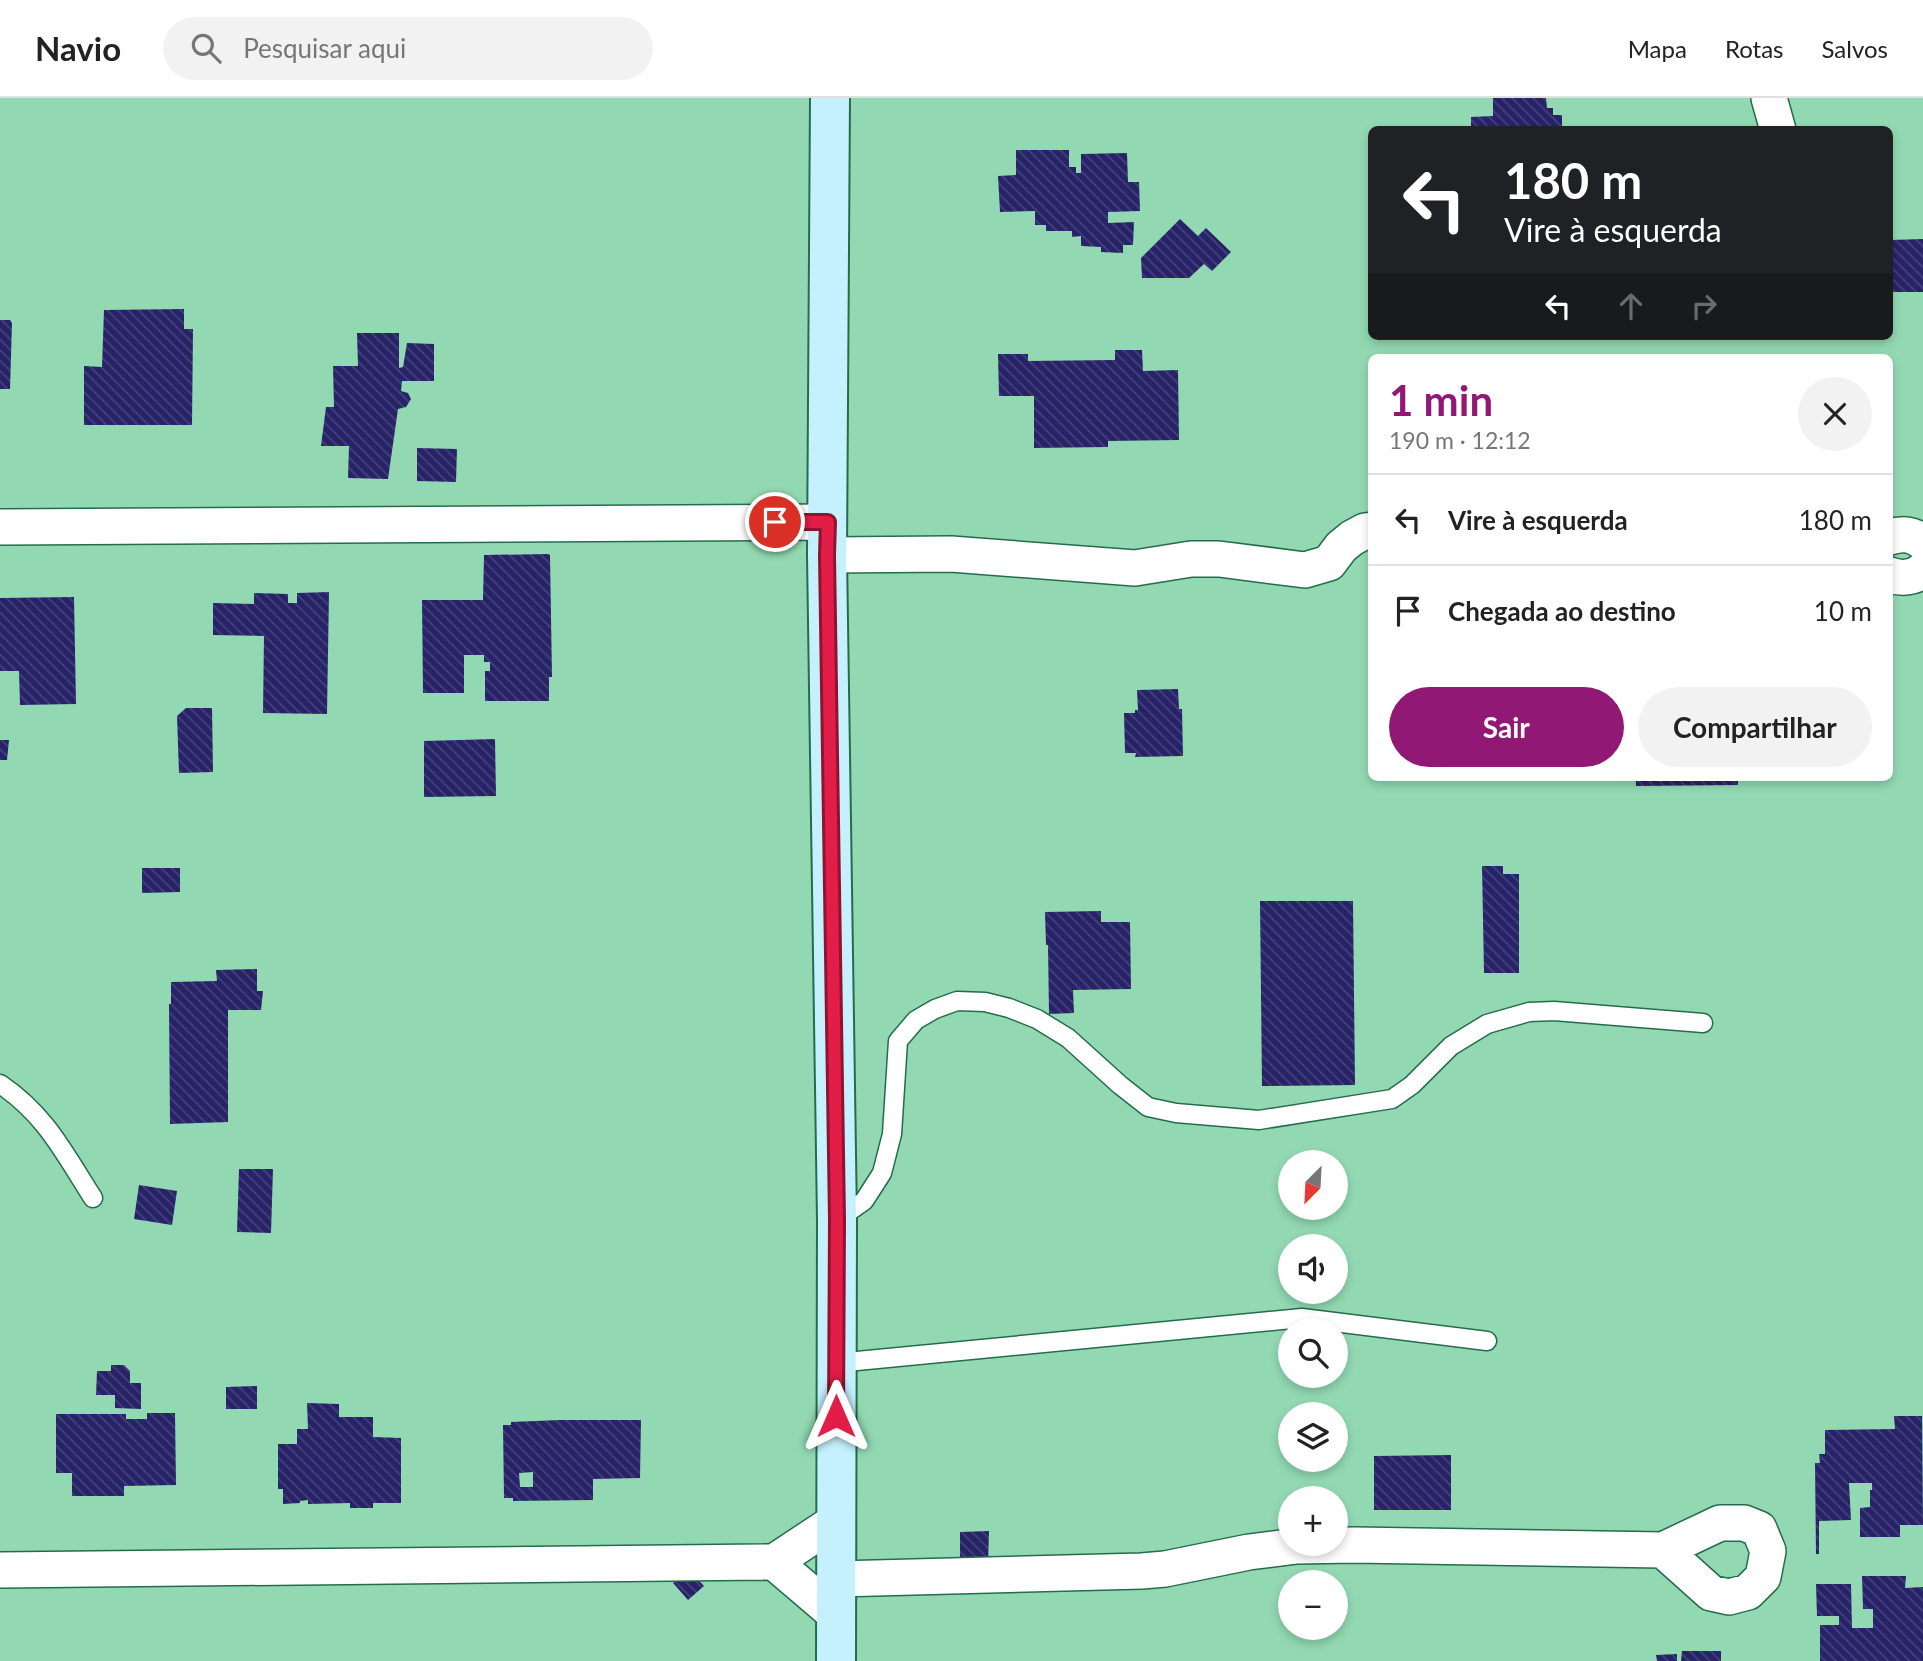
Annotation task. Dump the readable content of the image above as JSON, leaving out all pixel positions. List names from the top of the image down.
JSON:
{
  "north": "bottom left",
  "page": {
    "header": "Navio",
    "search": "Pesquisar aqui",
    "nav": ["Mapa", "Rotas", "Salvos"],
    "turn": ["180 m", "Vire à esquerda"],
    "heading": ["1 min", "190 m · 12:12"],
    "list": [
      {
        "name": "Vire à esquerda",
        "value": "180 m"
      },
      {
        "name": "Chegada ao destino",
        "value": "10 m"
      }
    ],
    "buttons": ["Sair", "Compartilhar"],
    "map_buttons": ["+", "−"]
  }
}
